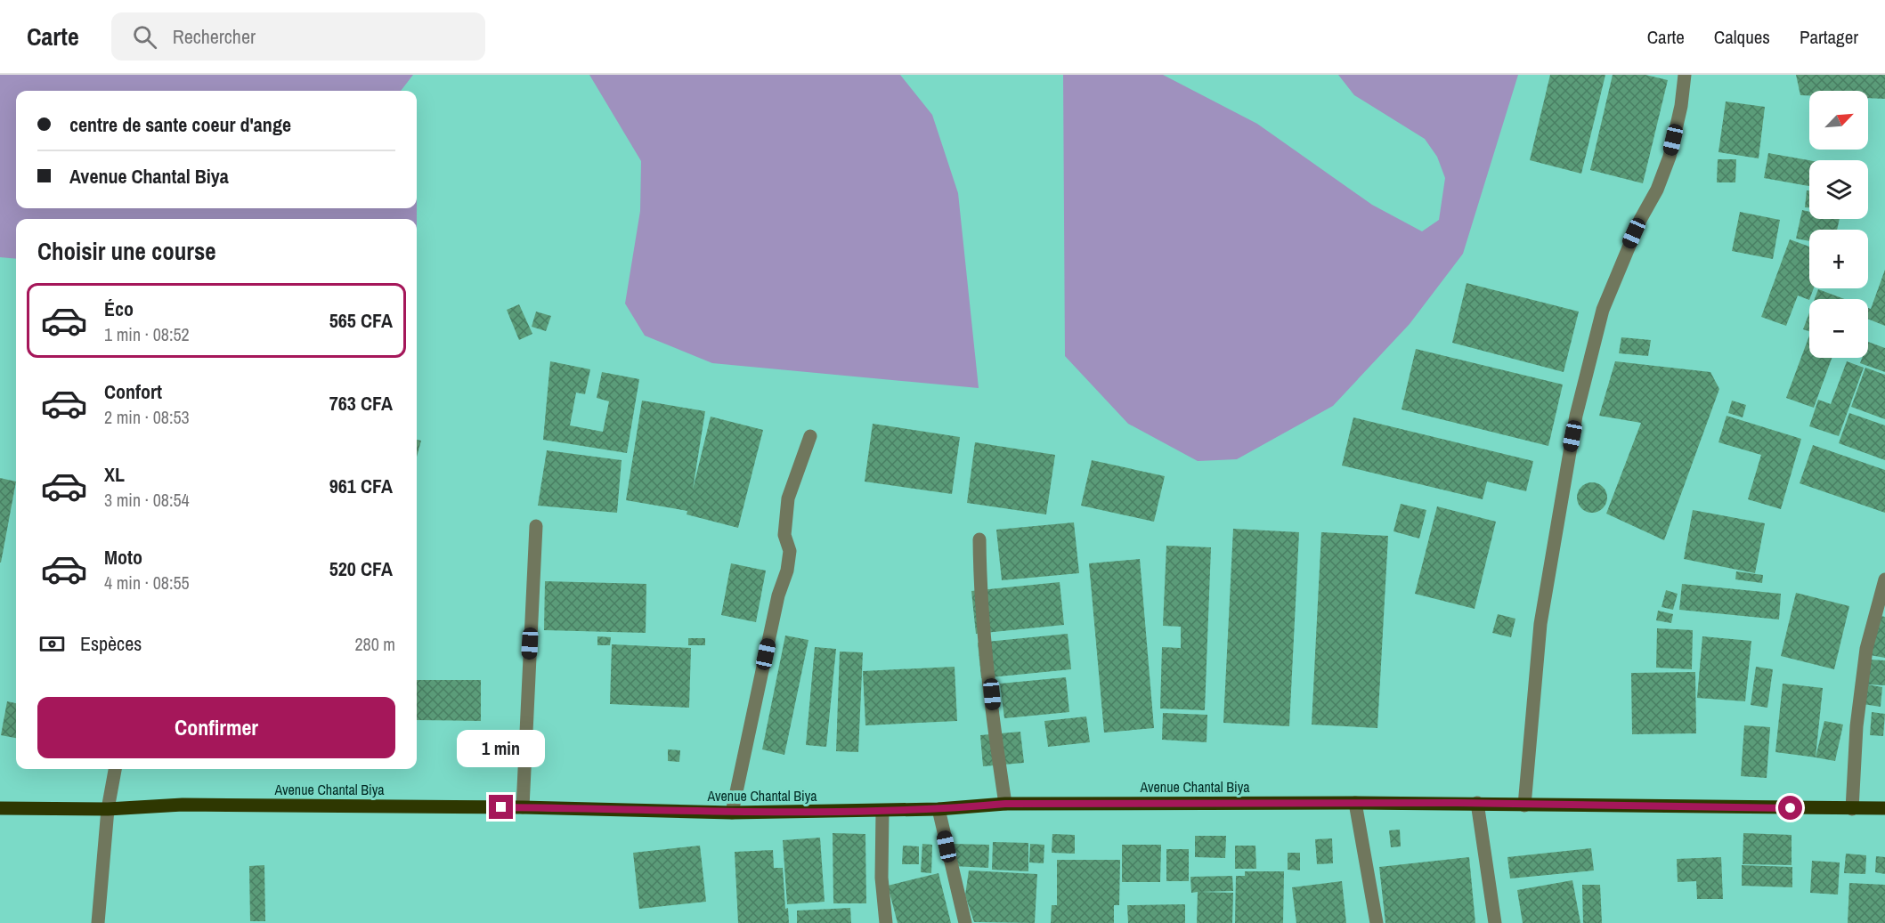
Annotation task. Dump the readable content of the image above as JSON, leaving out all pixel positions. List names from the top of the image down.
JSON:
{
  "streets": {
    "main road": ["Avenue Chantal Biya"]
  },
  "north": "top right",
  "page": {
    "header": "Carte",
    "search": "Rechercher",
    "nav": ["Carte", "Calques", "Partager"],
    "map_buttons": ["+", "−"],
    "banner": ["centre de sante coeur d'ange", "Avenue Chantal Biya"],
    "heading": "Choisir une course",
    "list": [
      {
        "name": "Éco",
        "note": "1 min · 08:52",
        "value": "565 CFA"
      },
      {
        "name": "Confort",
        "note": "2 min · 08:53",
        "value": "763 CFA"
      },
      {
        "name": "XL",
        "note": "3 min · 08:54",
        "value": "961 CFA"
      },
      {
        "name": "Moto",
        "note": "4 min · 08:55",
        "value": "520 CFA"
      }
    ],
    "pay": ["Espèces", "280 m"],
    "buttons": "Confirmer",
    "bubble": "1 min"
  }
}
